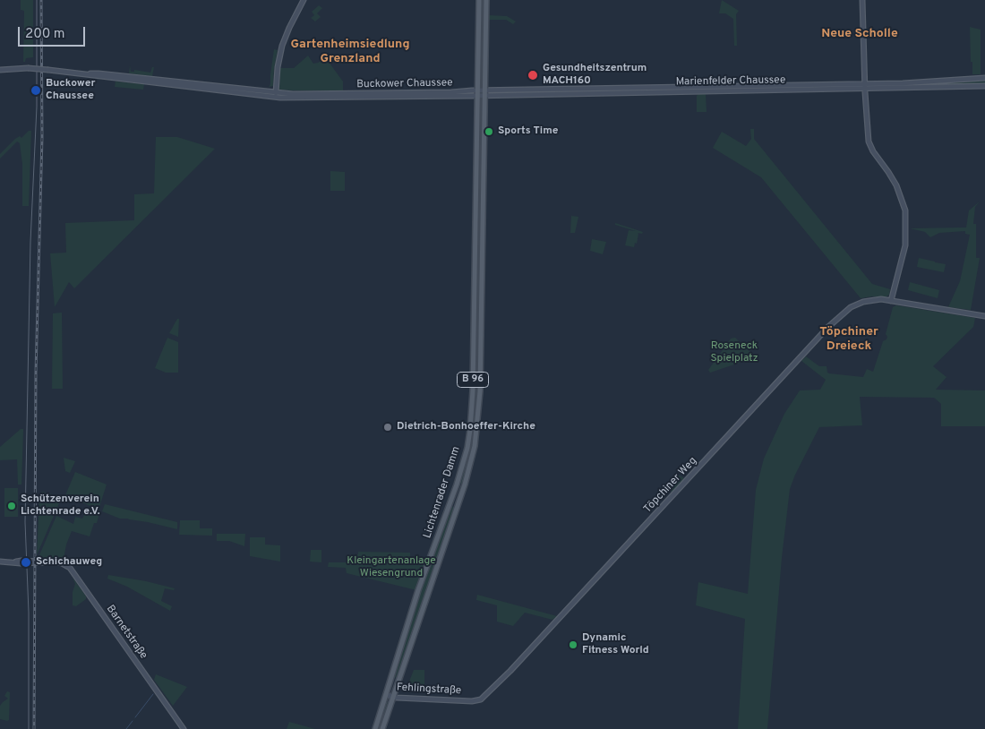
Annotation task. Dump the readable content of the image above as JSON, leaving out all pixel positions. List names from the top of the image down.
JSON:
{
  "streets": {
    "main road": ["B 96", "Lichtenrader Damm"],
    "street": [
      "Marienfelder Chaussee",
      "Buckower Chaussee",
      "Töpchiner Weg",
      "Barnetstraße",
      "Fehlingstraße"
    ]
  },
  "crossings": [
    ["Marienfelder Chaussee", "Buckower Chaussee"],
    ["Marienfelder Chaussee", "B 96"],
    ["Marienfelder Chaussee", "Lichtenrader Damm"],
    ["Buckower Chaussee", "B 96"],
    ["Buckower Chaussee", "Lichtenrader Damm"],
    ["B 96", "Lichtenrader Damm"],
    ["Töpchiner Weg", "Fehlingstraße"],
    ["Lichtenrader Damm", "Fehlingstraße"]
  ],
  "districts": ["Neue Scholle", "Gartenheimsiedlung Grenzland", "Töpchiner Dreieck"],
  "parks": ["Roseneck Spielplatz", "Kleingartenanlage Wiesengrund"],
  "places": [
    "Gesundheitszentrum MACH160",
    "Buckower Chaussee",
    "Sports Time",
    "Dietrich-Bonhoeffer-Kirche",
    "Schützenverein Lichtenrade e.V.",
    "Schichauweg",
    "Dynamic Fitness World"
  ],
  "scale_bar": "200 m"
}
